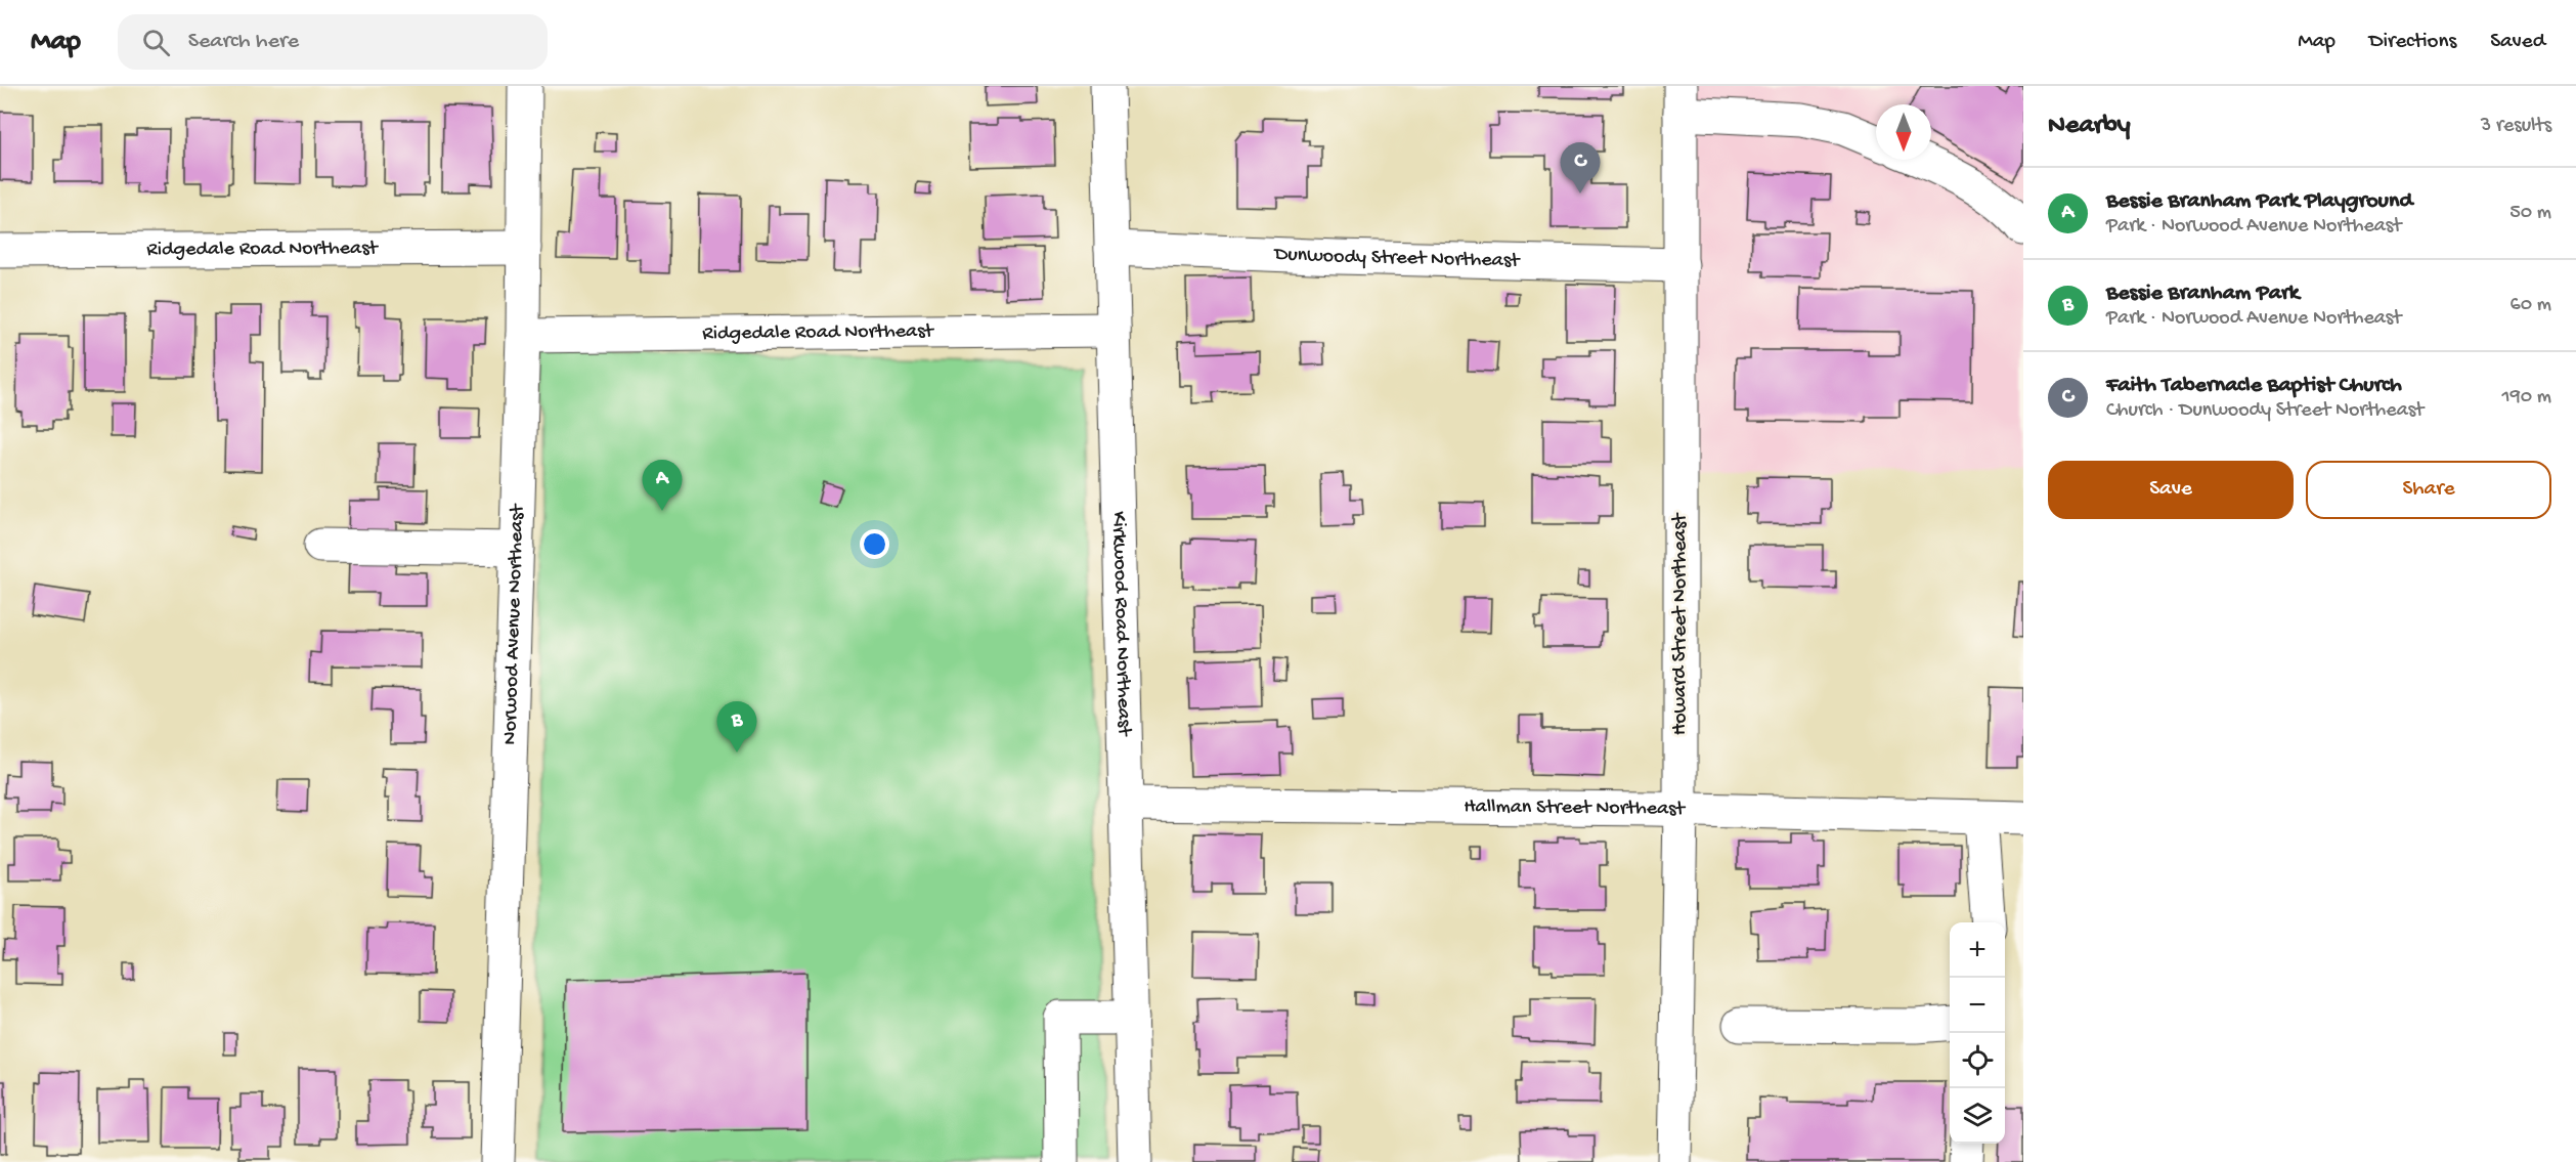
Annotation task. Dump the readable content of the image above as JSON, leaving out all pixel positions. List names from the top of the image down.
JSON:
{
  "streets": {
    "street": [
      "Ridgedale Road Northeast",
      "Dunwoody Street Northeast",
      "Norwood Avenue Northeast",
      "Kirkwood Road Northeast",
      "Howard Street Northeast",
      "Hallman Street Northeast"
    ]
  },
  "crossings": [
    ["Ridgedale Road Northeast", "Norwood Avenue Northeast"],
    ["Ridgedale Road Northeast", "Kirkwood Road Northeast"],
    ["Dunwoody Street Northeast", "Kirkwood Road Northeast"],
    ["Dunwoody Street Northeast", "Howard Street Northeast"],
    ["Kirkwood Road Northeast", "Hallman Street Northeast"],
    ["Howard Street Northeast", "Hallman Street Northeast"]
  ],
  "north": "bottom",
  "page": {
    "header": "Map",
    "search": "Search here",
    "nav": ["Map", "Directions", "Saved"],
    "heading": ["Nearby", "3 results"],
    "pins": ["C", "A", "B"],
    "list": [
      {
        "mark": "A",
        "name": "Bessie Branham Park Playground",
        "note": "Park · Norwood Avenue Northeast",
        "value": "50 m"
      },
      {
        "mark": "B",
        "name": "Bessie Branham Park",
        "note": "Park · Norwood Avenue Northeast",
        "value": "60 m"
      },
      {
        "mark": "C",
        "name": "Faith Tabernacle Baptist Church",
        "note": "Church · Dunwoody Street Northeast",
        "value": "190 m"
      }
    ],
    "buttons": ["Save", "Share"],
    "map_buttons": ["+", "−"]
  }
}
